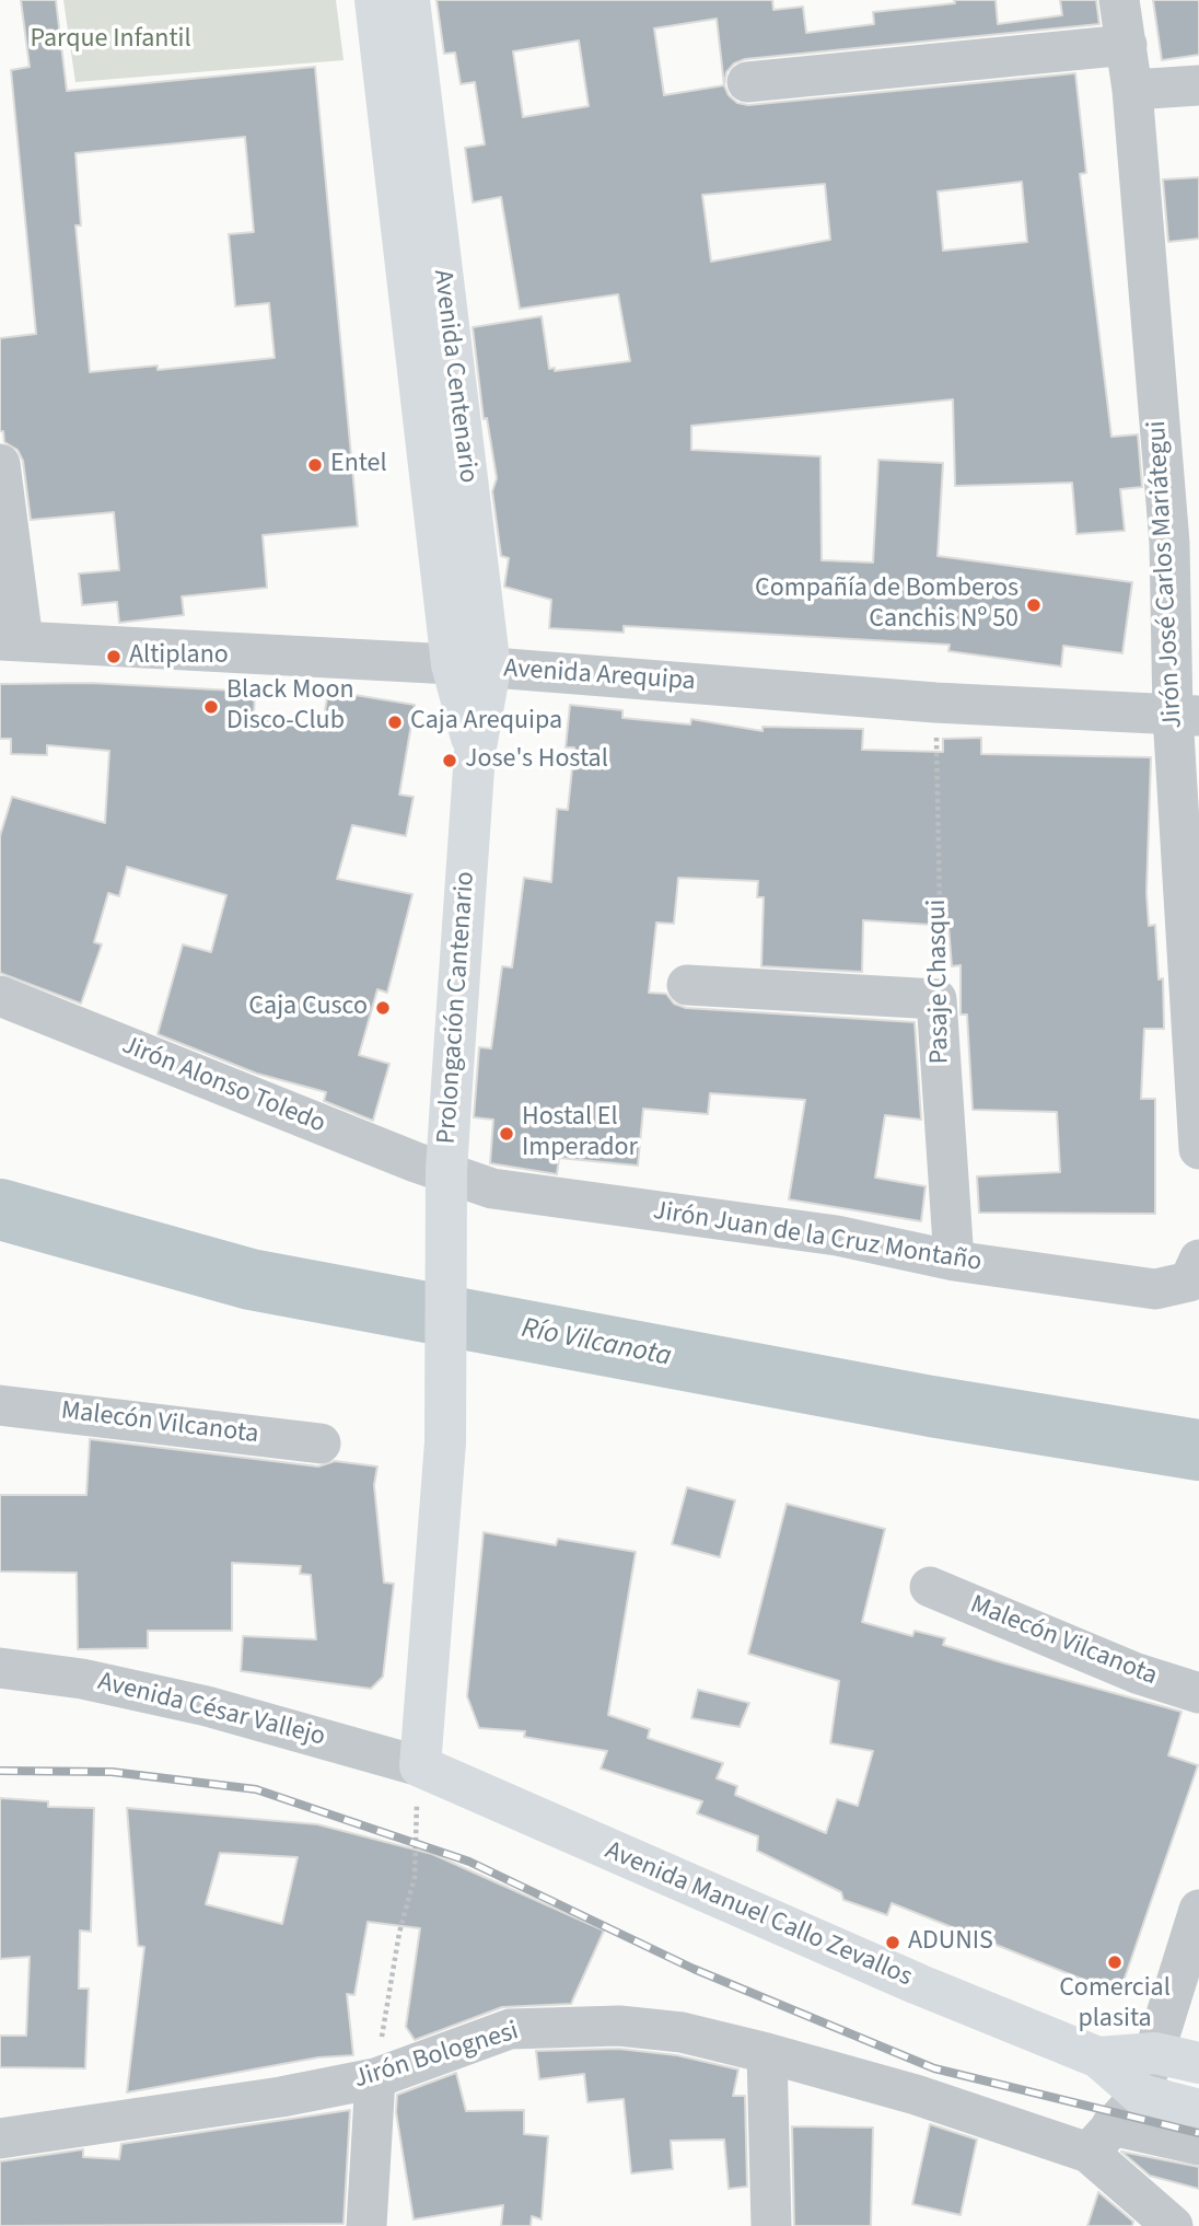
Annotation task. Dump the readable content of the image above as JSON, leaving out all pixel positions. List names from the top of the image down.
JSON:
{
  "streets": {
    "street": [
      "Avenida Centenario",
      "Jirón José Carlos Mariátegui",
      "Avenida Arequipa",
      "Pasaje Chasqui",
      "Prolongación Cantenario",
      "Jirón Alonso Toledo",
      "Jirón Juan de la Cruz Montaño",
      "Malecón Vilcanota",
      "Avenida César Vallejo",
      "Avenida Manuel Callo Zevallos",
      "Jirón Bolognesi"
    ]
  },
  "crossings": [
    ["Avenida Centenario", "Avenida Arequipa"],
    ["Avenida Centenario", "Prolongación Cantenario"],
    ["Jirón José Carlos Mariátegui", "Avenida Arequipa"],
    ["Avenida Arequipa", "Pasaje Chasqui"],
    ["Avenida Arequipa", "Prolongación Cantenario"],
    ["Pasaje Chasqui", "Jirón Juan de la Cruz Montaño"],
    ["Prolongación Cantenario", "Jirón Alonso Toledo"],
    ["Prolongación Cantenario", "Jirón Juan de la Cruz Montaño"],
    ["Prolongación Cantenario", "Avenida César Vallejo"],
    ["Prolongación Cantenario", "Avenida Manuel Callo Zevallos"],
    ["Jirón Alonso Toledo", "Jirón Juan de la Cruz Montaño"],
    ["Avenida César Vallejo", "Avenida Manuel Callo Zevallos"]
  ],
  "water": ["Río Vilcanota"],
  "parks": ["Parque Infantil"],
  "places": [
    "Entel",
    "Compañía de Bomberos Canchis Nº 50",
    "Altiplano",
    "Black Moon Disco-Club",
    "Caja Arequipa",
    "Jose's Hostal",
    "Caja Cusco",
    "Hostal El Imperador",
    "ADUNIS",
    "Comercial plasita"
  ]
}
